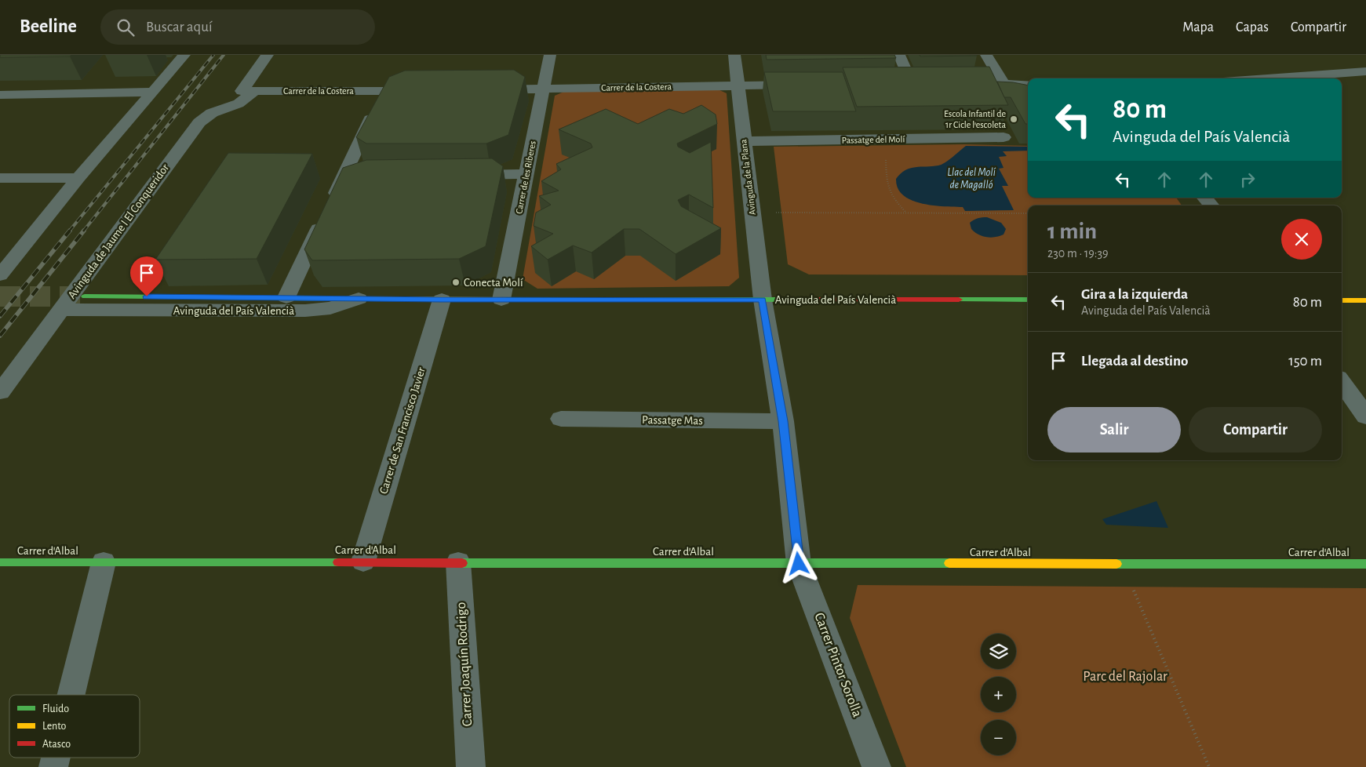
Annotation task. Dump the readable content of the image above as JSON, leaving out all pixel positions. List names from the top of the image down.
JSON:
{
  "streets": {
    "street": [
      "Carrer de la Costera",
      "Passatge del Molí",
      "Carrer de les Riberes",
      "Avinguda de la Plana",
      "Avinguda de Jaume I El Conqueridor",
      "Avinguda del País Valencià",
      "Passatge Mas",
      "Carrer de San Francisco Javier",
      "Carrer d'Albal",
      "Carrer Joaquín Rodrigo",
      "Carrer Pintor Sorolla"
    ]
  },
  "crossings": [
    ["Carrer de la Costera", "Carrer de les Riberes"],
    ["Carrer de la Costera", "Avinguda de la Plana"],
    ["Carrer de la Costera", "Avinguda de Jaume I El Conqueridor"],
    ["Passatge del Molí", "Avinguda de la Plana"],
    ["Carrer de les Riberes", "Avinguda del País Valencià"],
    ["Avinguda de la Plana", "Avinguda del País Valencià"],
    ["Avinguda de la Plana", "Passatge Mas"],
    ["Avinguda de la Plana", "Carrer Pintor Sorolla"],
    ["Avinguda de Jaume I El Conqueridor", "Avinguda del País Valencià"],
    ["Avinguda del País Valencià", "Carrer de San Francisco Javier"],
    ["Passatge Mas", "Carrer Pintor Sorolla"],
    ["Carrer de San Francisco Javier", "Carrer d'Albal"],
    ["Carrer d'Albal", "Carrer Joaquín Rodrigo"],
    ["Carrer d'Albal", "Carrer Pintor Sorolla"]
  ],
  "water": ["Llac del Molí de Magalló"],
  "parks": ["Parc del Rajolar"],
  "places": ["Escola Infantil de 1r Cicle l'escoleta", "Conecta Molí"],
  "legend": ["Fluido", "Lento", "Atasco"],
  "page": {
    "header": "Beeline",
    "search": "Buscar aquí",
    "nav": ["Mapa", "Capas", "Compartir"],
    "turn": ["80 m", "Avinguda del País Valencià"],
    "heading": ["1 min", "230 m · 19:39"],
    "list": [
      {
        "name": "Gira a la izquierda",
        "note": "Avinguda del País Valencià",
        "value": "80 m"
      },
      {
        "name": "Llegada al destino",
        "value": "150 m"
      }
    ],
    "buttons": ["Salir", "Compartir"],
    "map_buttons": ["+", "−"]
  }
}
